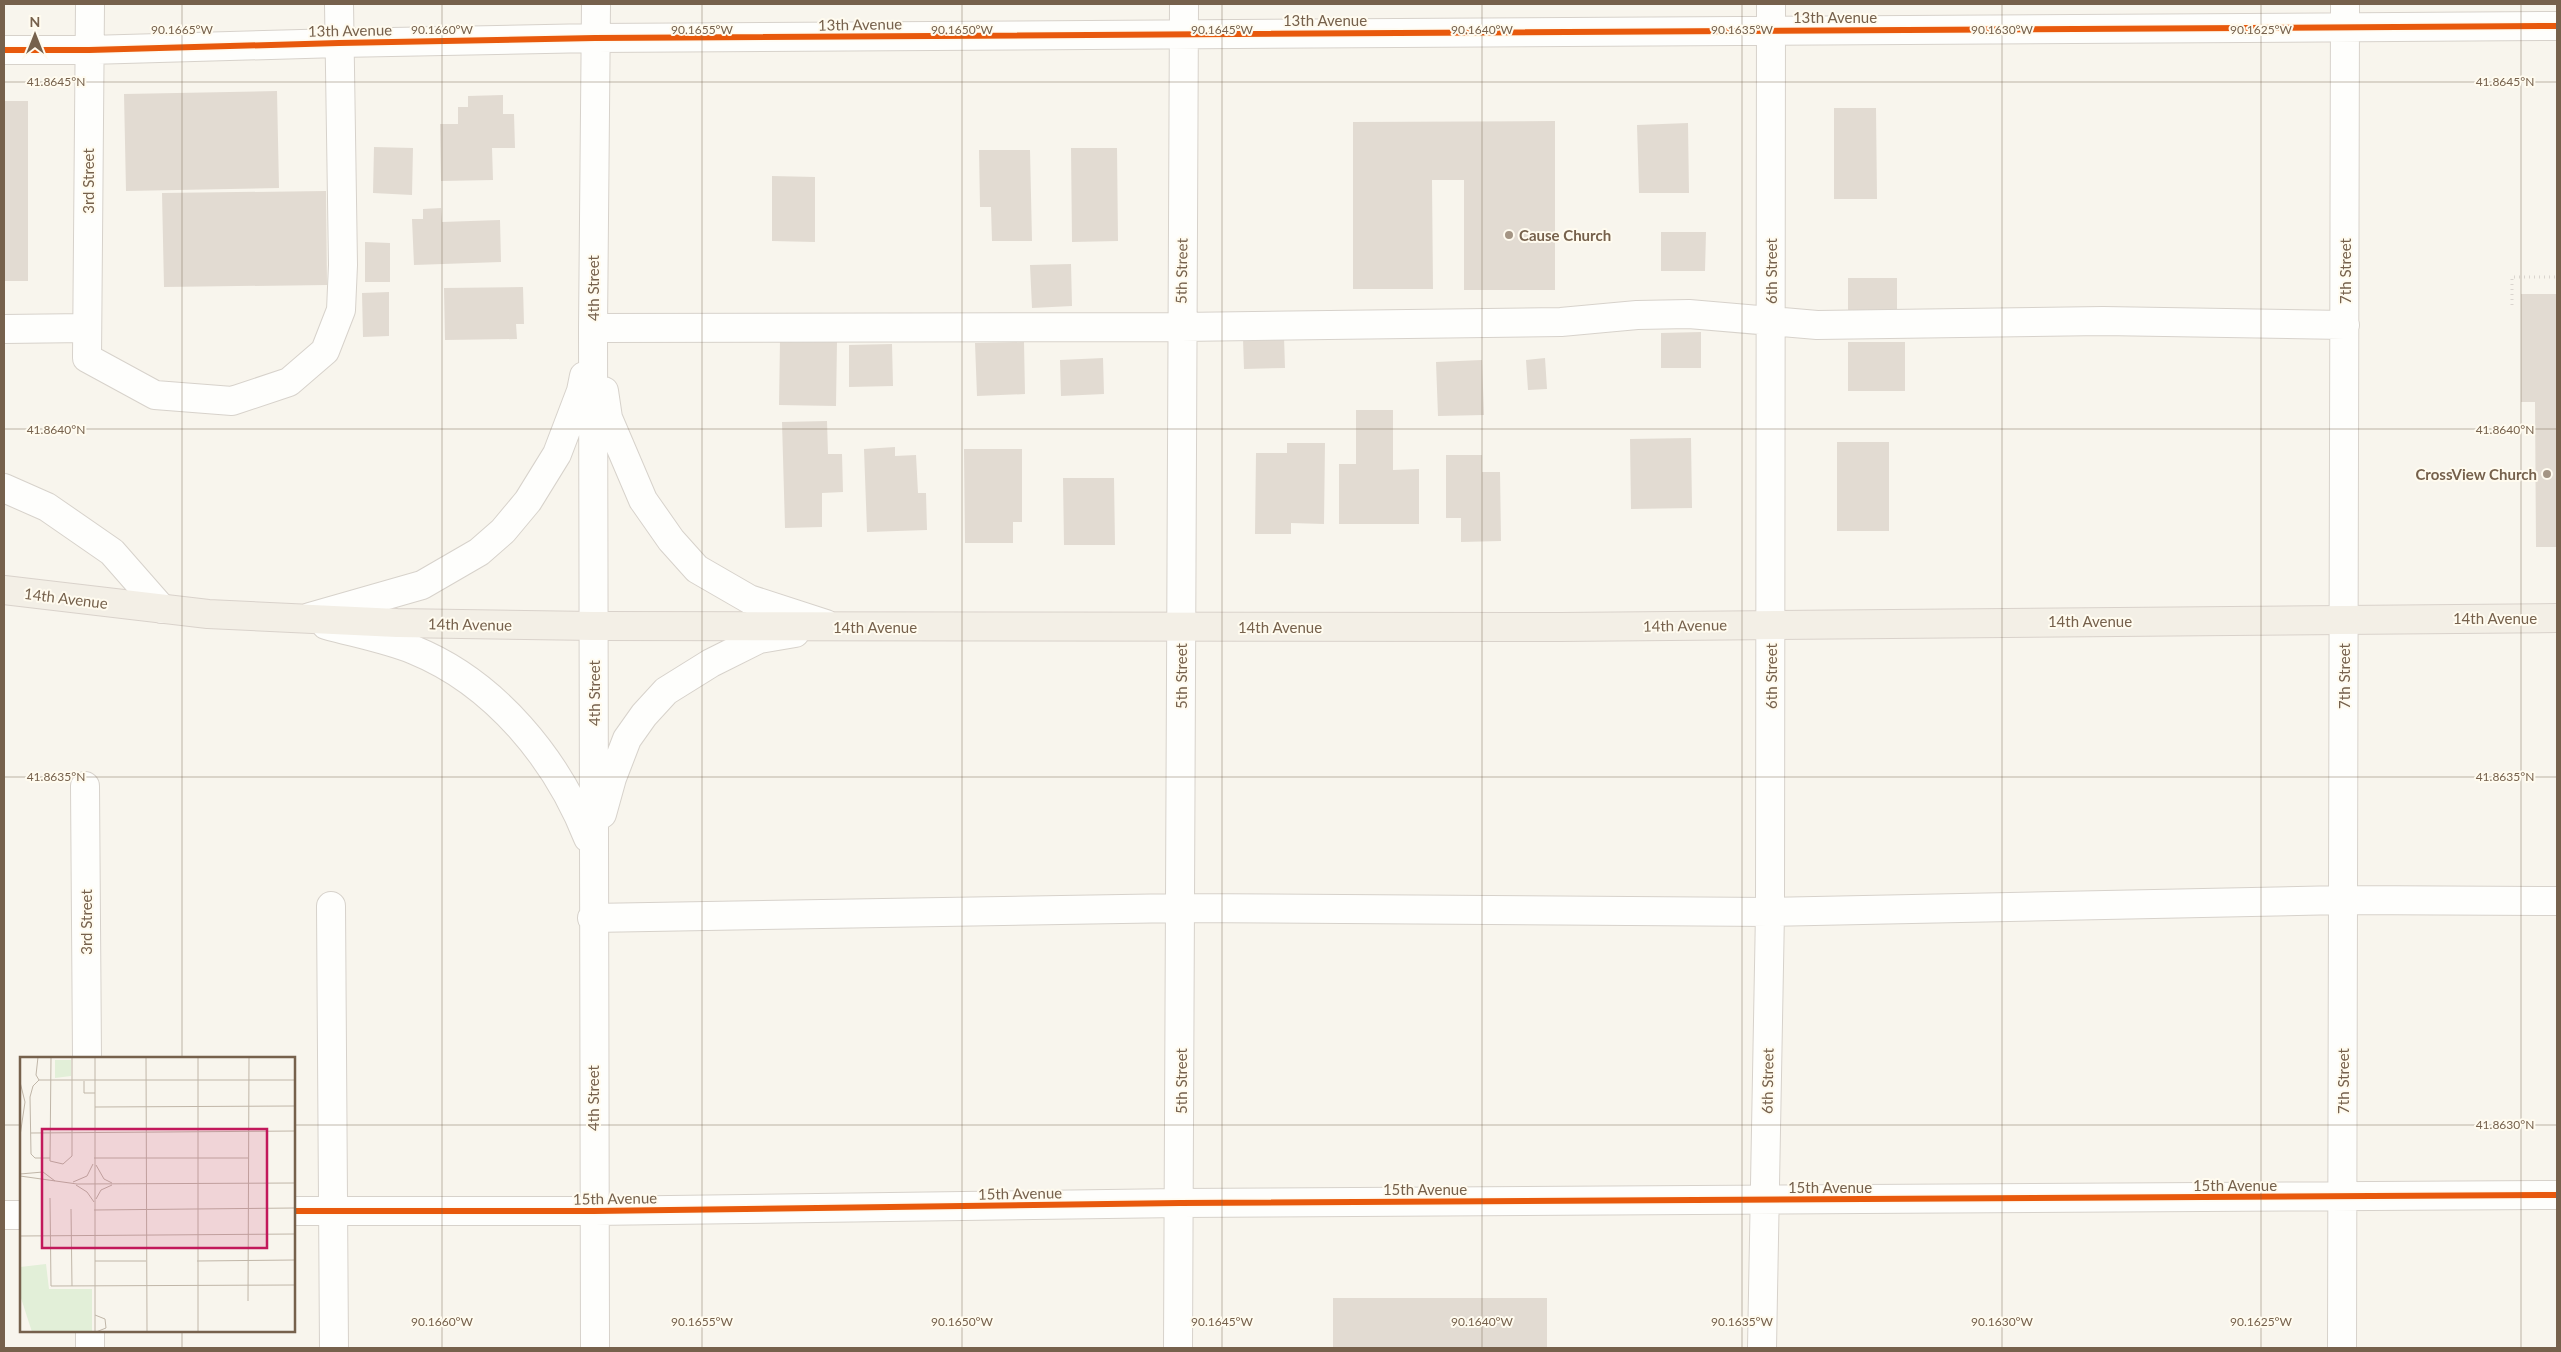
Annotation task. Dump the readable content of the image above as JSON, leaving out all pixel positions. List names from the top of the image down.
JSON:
{
  "streets": {
    "main road": ["14th Avenue"],
    "street": [
      "13th Avenue",
      "3rd Street",
      "5th Street",
      "6th Street",
      "7th Street",
      "4th Street",
      "15th Avenue"
    ]
  },
  "crossings": [
    ["13th Avenue", "3rd Street"],
    ["13th Avenue", "5th Street"],
    ["13th Avenue", "6th Street"],
    ["13th Avenue", "7th Street"],
    ["13th Avenue", "4th Street"],
    ["5th Street", "14th Avenue"],
    ["5th Street", "15th Avenue"],
    ["6th Street", "14th Avenue"],
    ["6th Street", "15th Avenue"],
    ["7th Street", "14th Avenue"],
    ["7th Street", "15th Avenue"],
    ["4th Street", "14th Avenue"],
    ["4th Street", "15th Avenue"]
  ],
  "places": ["Cause Church", "CrossView Church"],
  "north": "top",
  "coordinates": [
    "90.1665°W",
    "90.1660°W",
    "90.1655°W",
    "90.1650°W",
    "90.1645°W",
    "90.1640°W",
    "90.1635°W",
    "90.1630°W",
    "90.1625°W",
    "41.8645°N",
    "41.8640°N",
    "41.8635°N",
    "41.8630°N"
  ]
}
